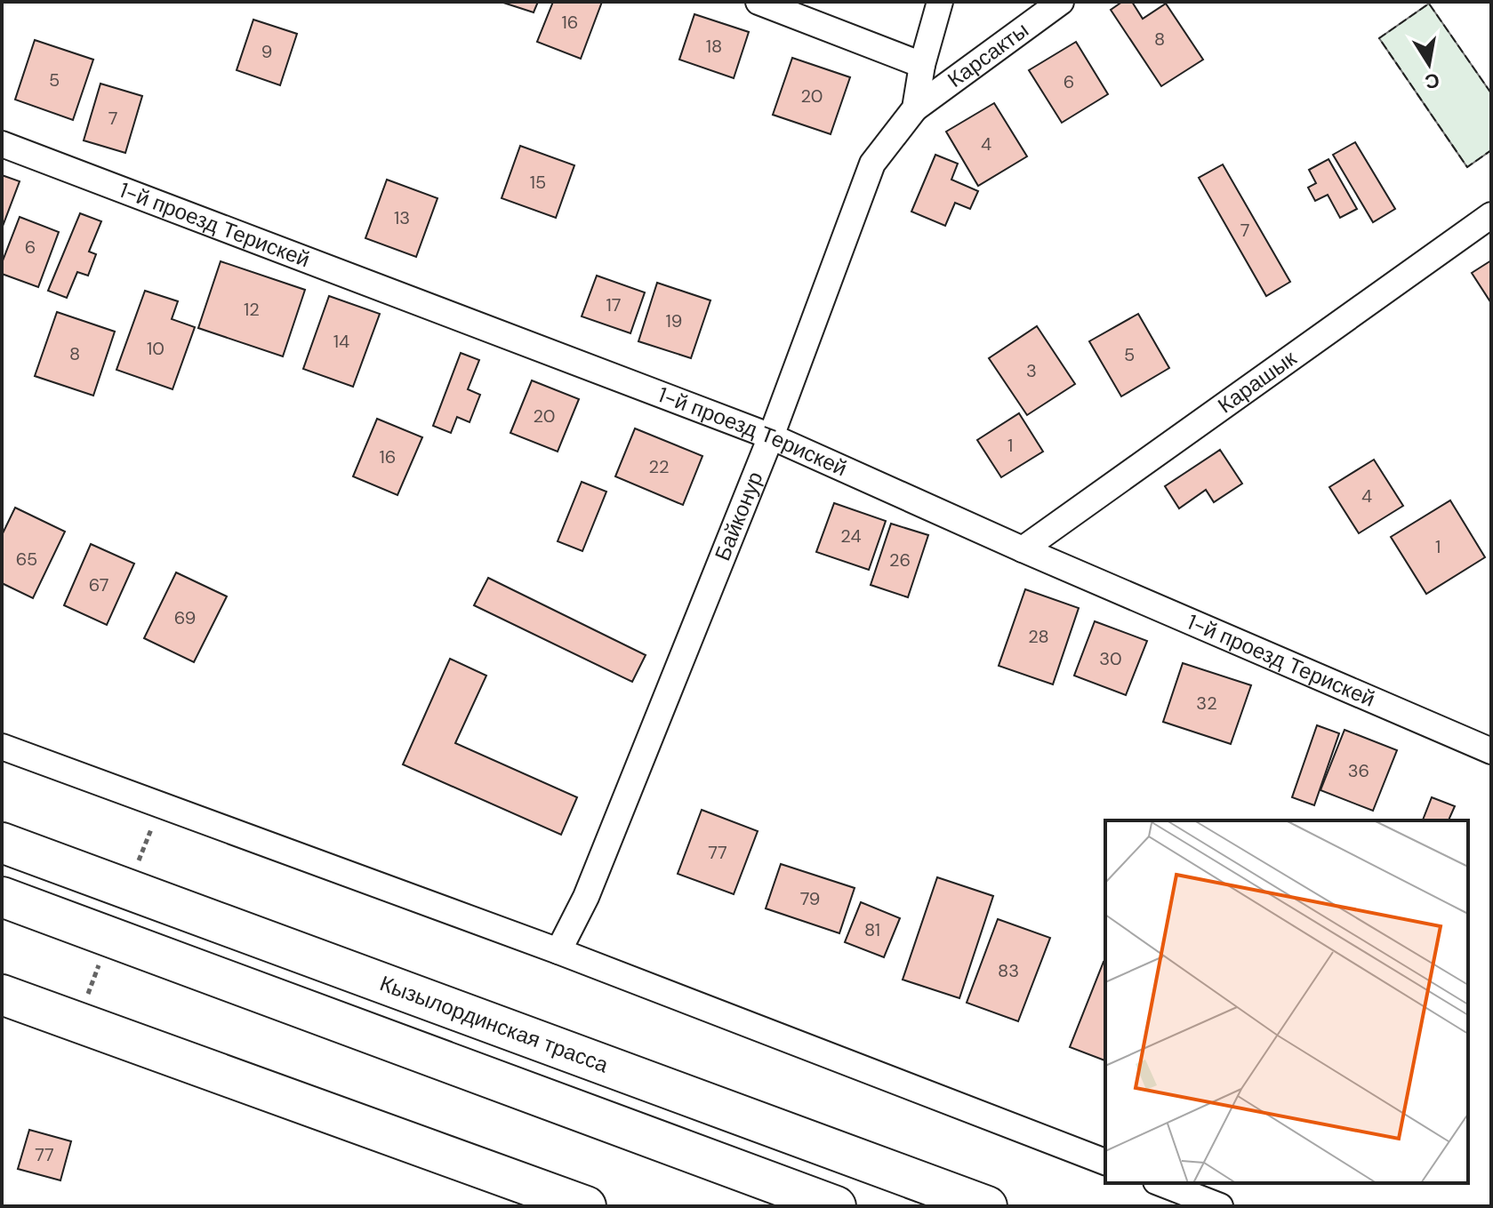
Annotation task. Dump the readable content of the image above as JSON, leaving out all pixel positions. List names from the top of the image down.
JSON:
{
  "streets": {
    "highway": ["Кызылординская трасса"],
    "street": [
      "Карсакты",
      "1-й проезд Терискей",
      "Карашык",
      "Байконур"
    ]
  },
  "crossings": [
    ["Карсакты", "Байконур"],
    ["1-й проезд Терискей", "Карашык"],
    ["1-й проезд Терискей", "Байконур"]
  ],
  "house_numbers": [
    "16",
    "8",
    "18",
    "9",
    "5",
    "6",
    "20",
    "7",
    "4",
    "15",
    "13",
    "7",
    "6",
    "17",
    "12",
    "19",
    "14",
    "10",
    "8",
    "5",
    "3",
    "20",
    "1",
    "16",
    "22",
    "4",
    "24",
    "1",
    "65",
    "26",
    "67",
    "69",
    "28",
    "30",
    "32",
    "36",
    "77",
    "79",
    "81",
    "83",
    "77"
  ],
  "north": "bottom"
}
